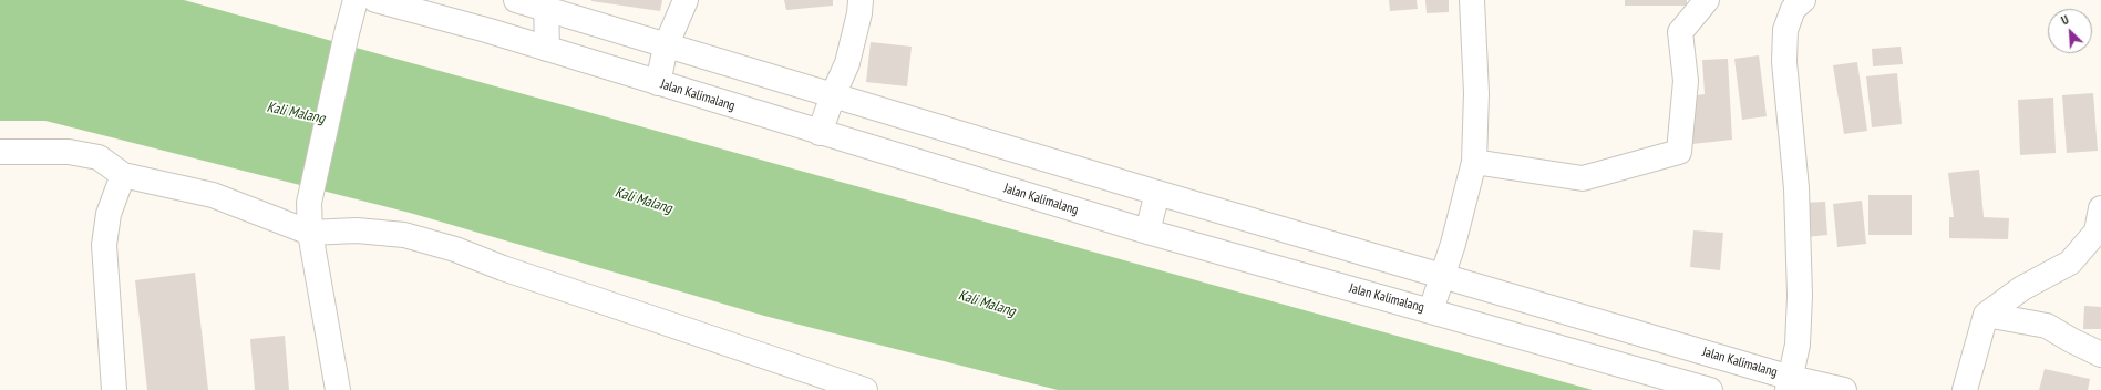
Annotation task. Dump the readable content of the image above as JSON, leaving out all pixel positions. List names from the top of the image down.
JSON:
{
  "streets": {
    "street": ["Jalan Kalimalang"]
  },
  "water": ["Kali Malang"],
  "north": "top left"
}
